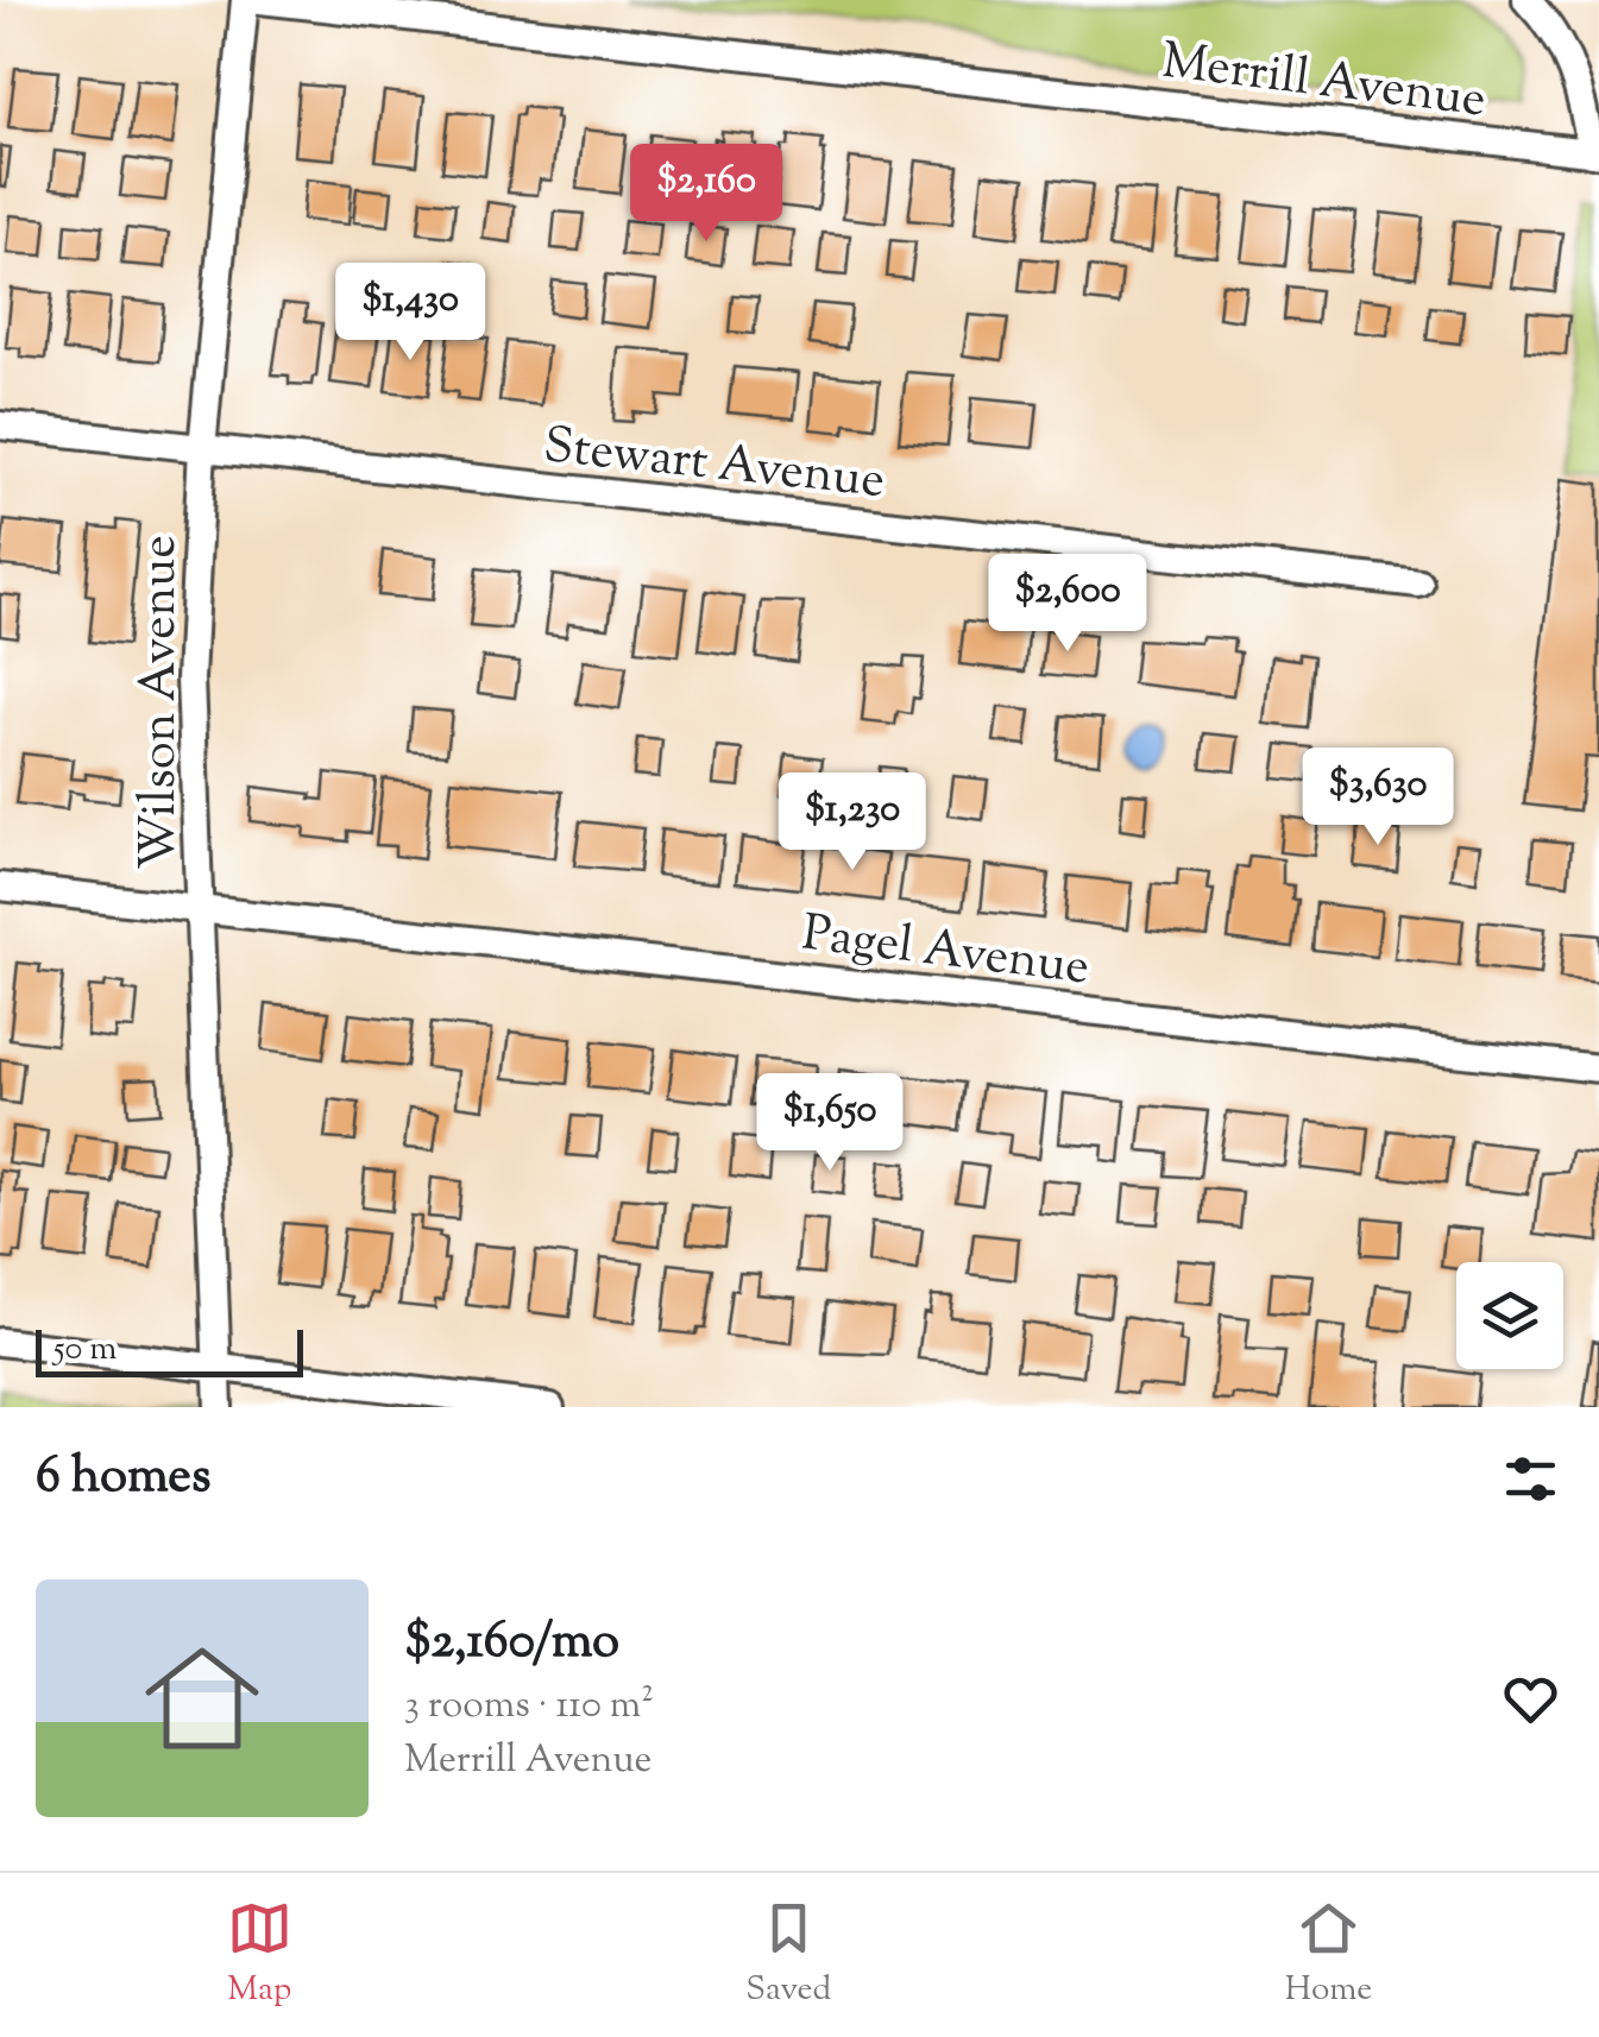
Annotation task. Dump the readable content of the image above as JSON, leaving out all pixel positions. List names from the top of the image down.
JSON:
{
  "streets": {
    "street": [
      "Merrill Avenue",
      "Stewart Avenue",
      "Wilson Avenue",
      "Pagel Avenue"
    ]
  },
  "crossings": [
    ["Stewart Avenue", "Wilson Avenue"],
    ["Wilson Avenue", "Pagel Avenue"]
  ],
  "scale_bar": "50 m",
  "page": {
    "price": [
      "$2,160",
      "$1,430",
      "$2,600",
      "$3,630",
      "$1,230",
      "$1,650"
    ],
    "scale": "50 m",
    "heading": "6 homes",
    "list": [
      {
        "name": "$2,160/mo",
        "note": "3 rooms · 110 m² · Merrill Avenue"
      }
    ],
    "tabs": ["Map", "Saved", "Home"]
  }
}
